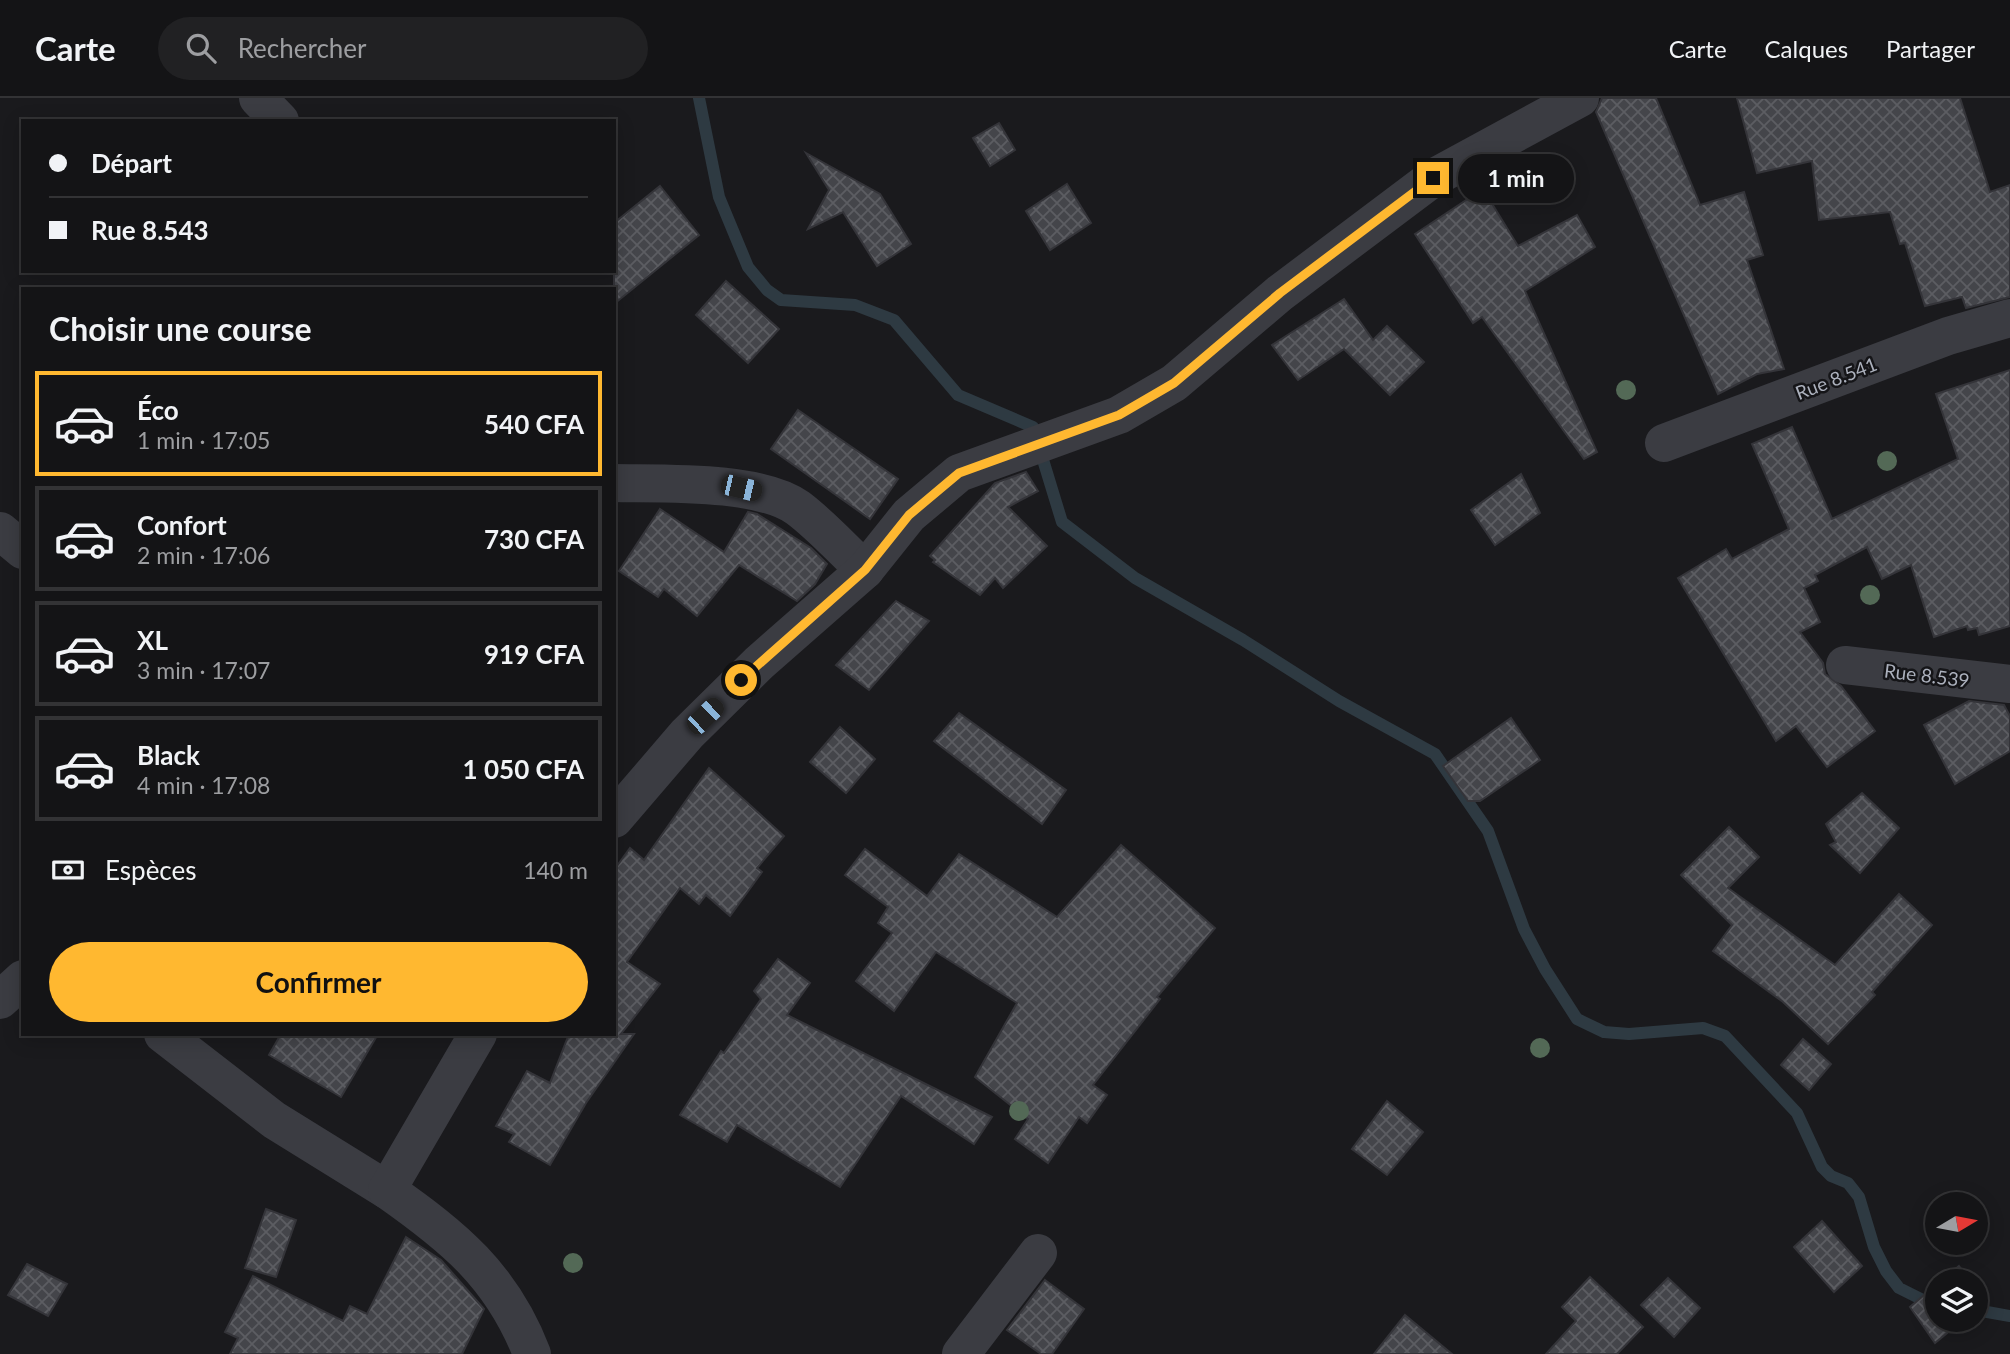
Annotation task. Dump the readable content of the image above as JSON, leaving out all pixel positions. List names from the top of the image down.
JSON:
{
  "streets": {
    "street": ["Rue 8.541", "Rue 8.539"]
  },
  "north": "right",
  "page": {
    "header": "Carte",
    "search": "Rechercher",
    "nav": ["Carte", "Calques", "Partager"],
    "banner": ["Départ", "Rue 8.543"],
    "bubble": "1 min",
    "heading": "Choisir une course",
    "list": [
      {
        "name": "Éco",
        "note": "1 min · 17:05",
        "value": "540 CFA"
      },
      {
        "name": "Confort",
        "note": "2 min · 17:06",
        "value": "730 CFA"
      },
      {
        "name": "XL",
        "note": "3 min · 17:07",
        "value": "919 CFA"
      },
      {
        "name": "Black",
        "note": "4 min · 17:08",
        "value": "1 050 CFA"
      }
    ],
    "pay": ["Espèces", "140 m"],
    "buttons": "Confirmer"
  }
}
